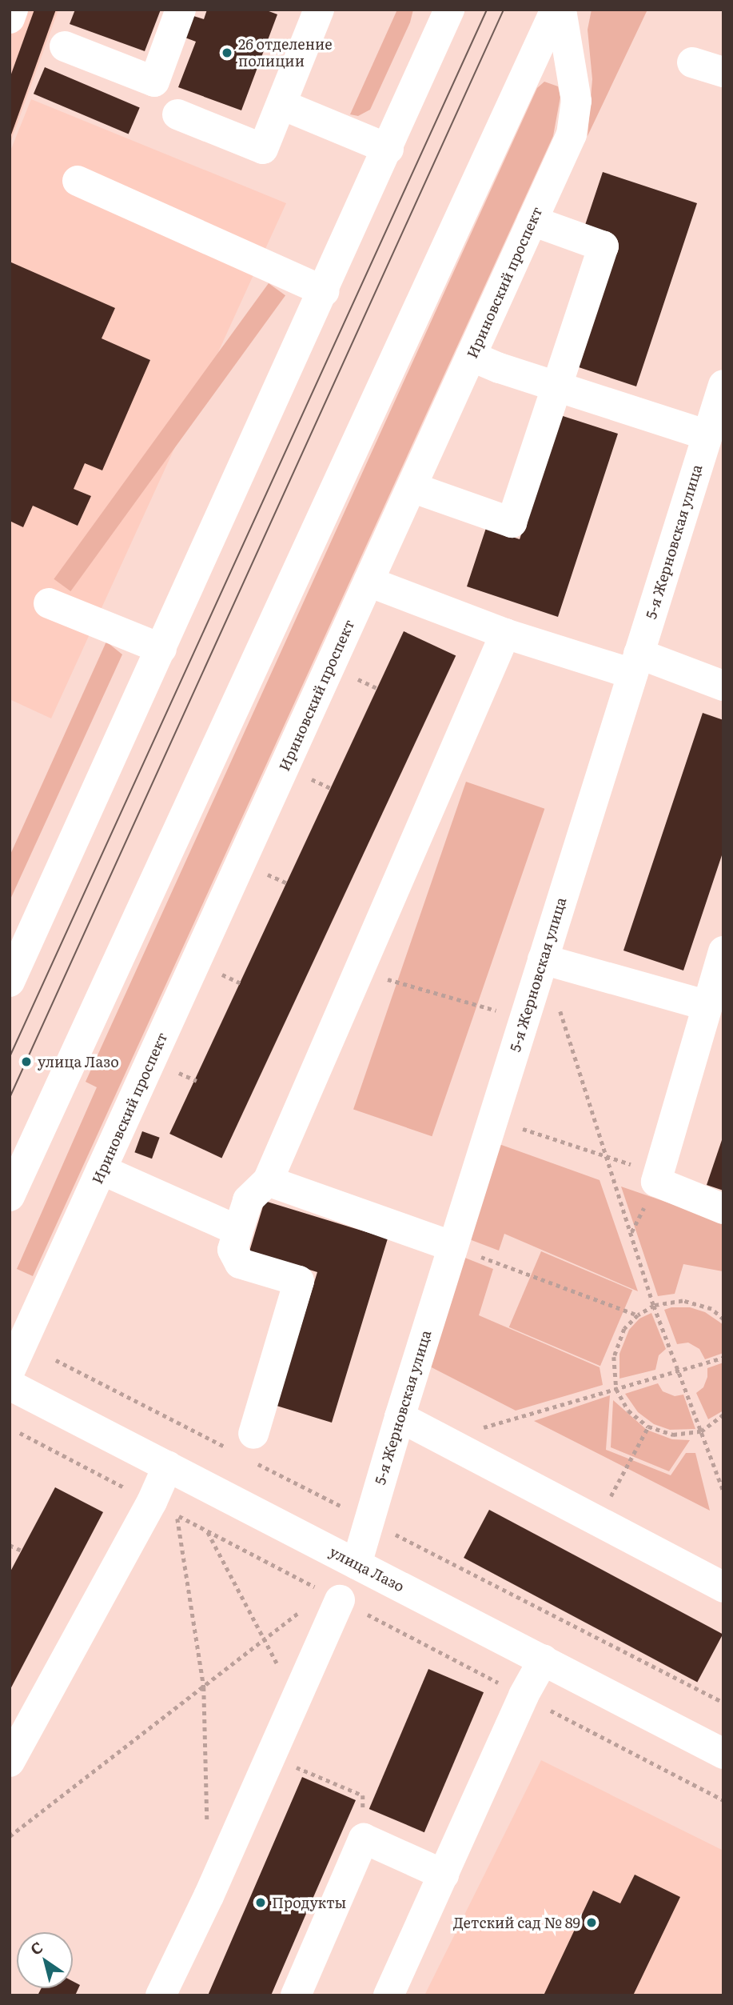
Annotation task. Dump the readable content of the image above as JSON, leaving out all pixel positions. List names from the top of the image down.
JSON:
{
  "streets": {
    "street": ["Ириновский проспект", "5-я Жерновская улица", "улица Лазо"]
  },
  "crossings": [
    ["5-я Жерновская улица", "улица Лазо"]
  ],
  "places": [
    "26 отделение полиции",
    "улица Лазо",
    "Продукты",
    "Детский сад № 89"
  ],
  "north": "top left"
}
